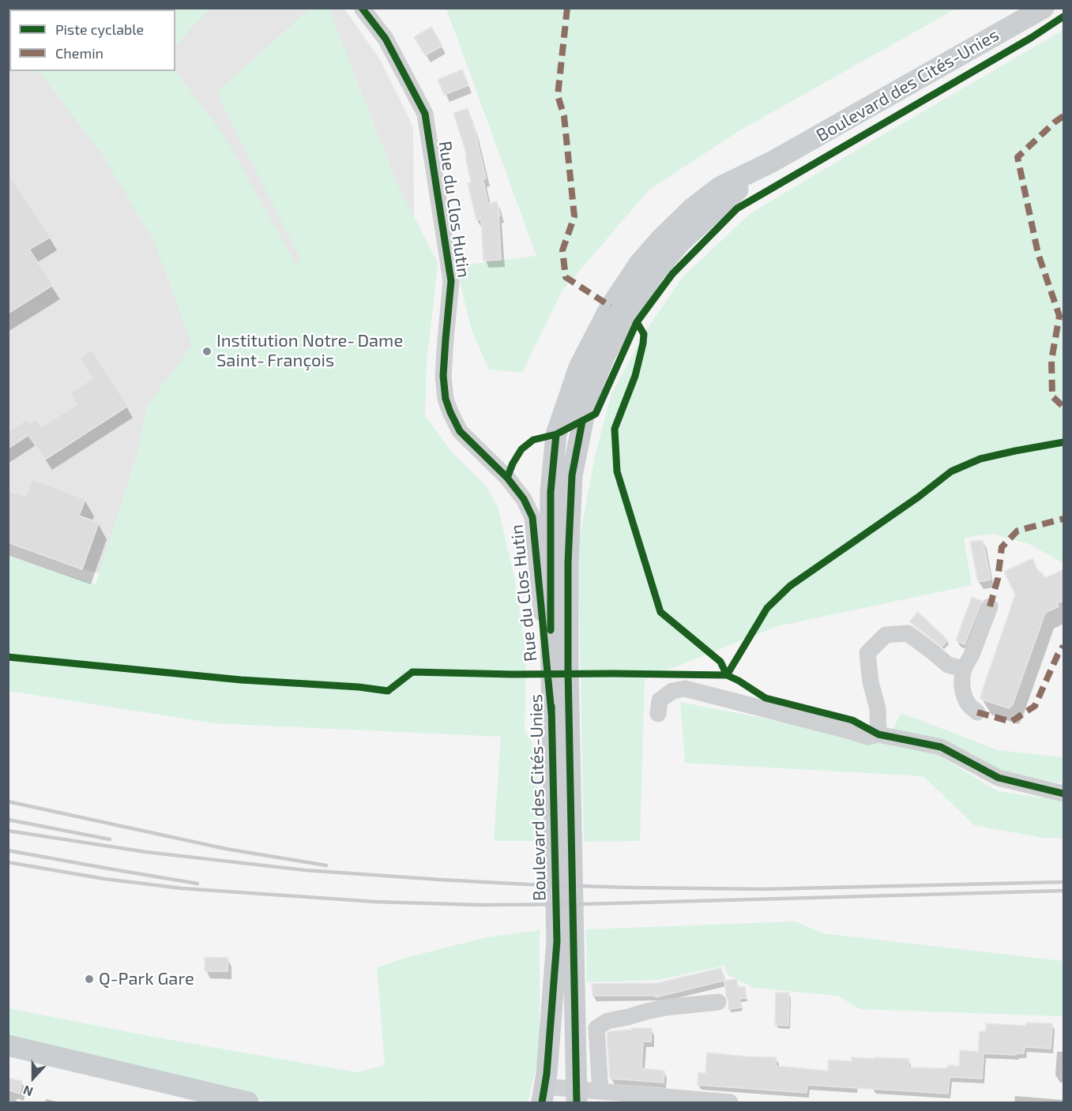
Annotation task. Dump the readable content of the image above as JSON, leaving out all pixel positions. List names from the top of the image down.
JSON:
{
  "streets": {
    "main road": ["Boulevard des Cités-Unies"],
    "street": ["Rue du Clos Hutin"]
  },
  "crossings": [
    ["Boulevard des Cités-Unies", "Rue du Clos Hutin"]
  ],
  "places": ["Institution Notre‐Dame Saint‐François", "Q-Park Gare"],
  "legend": ["Piste cyclable", "Chemin"],
  "north": "bottom"
}
